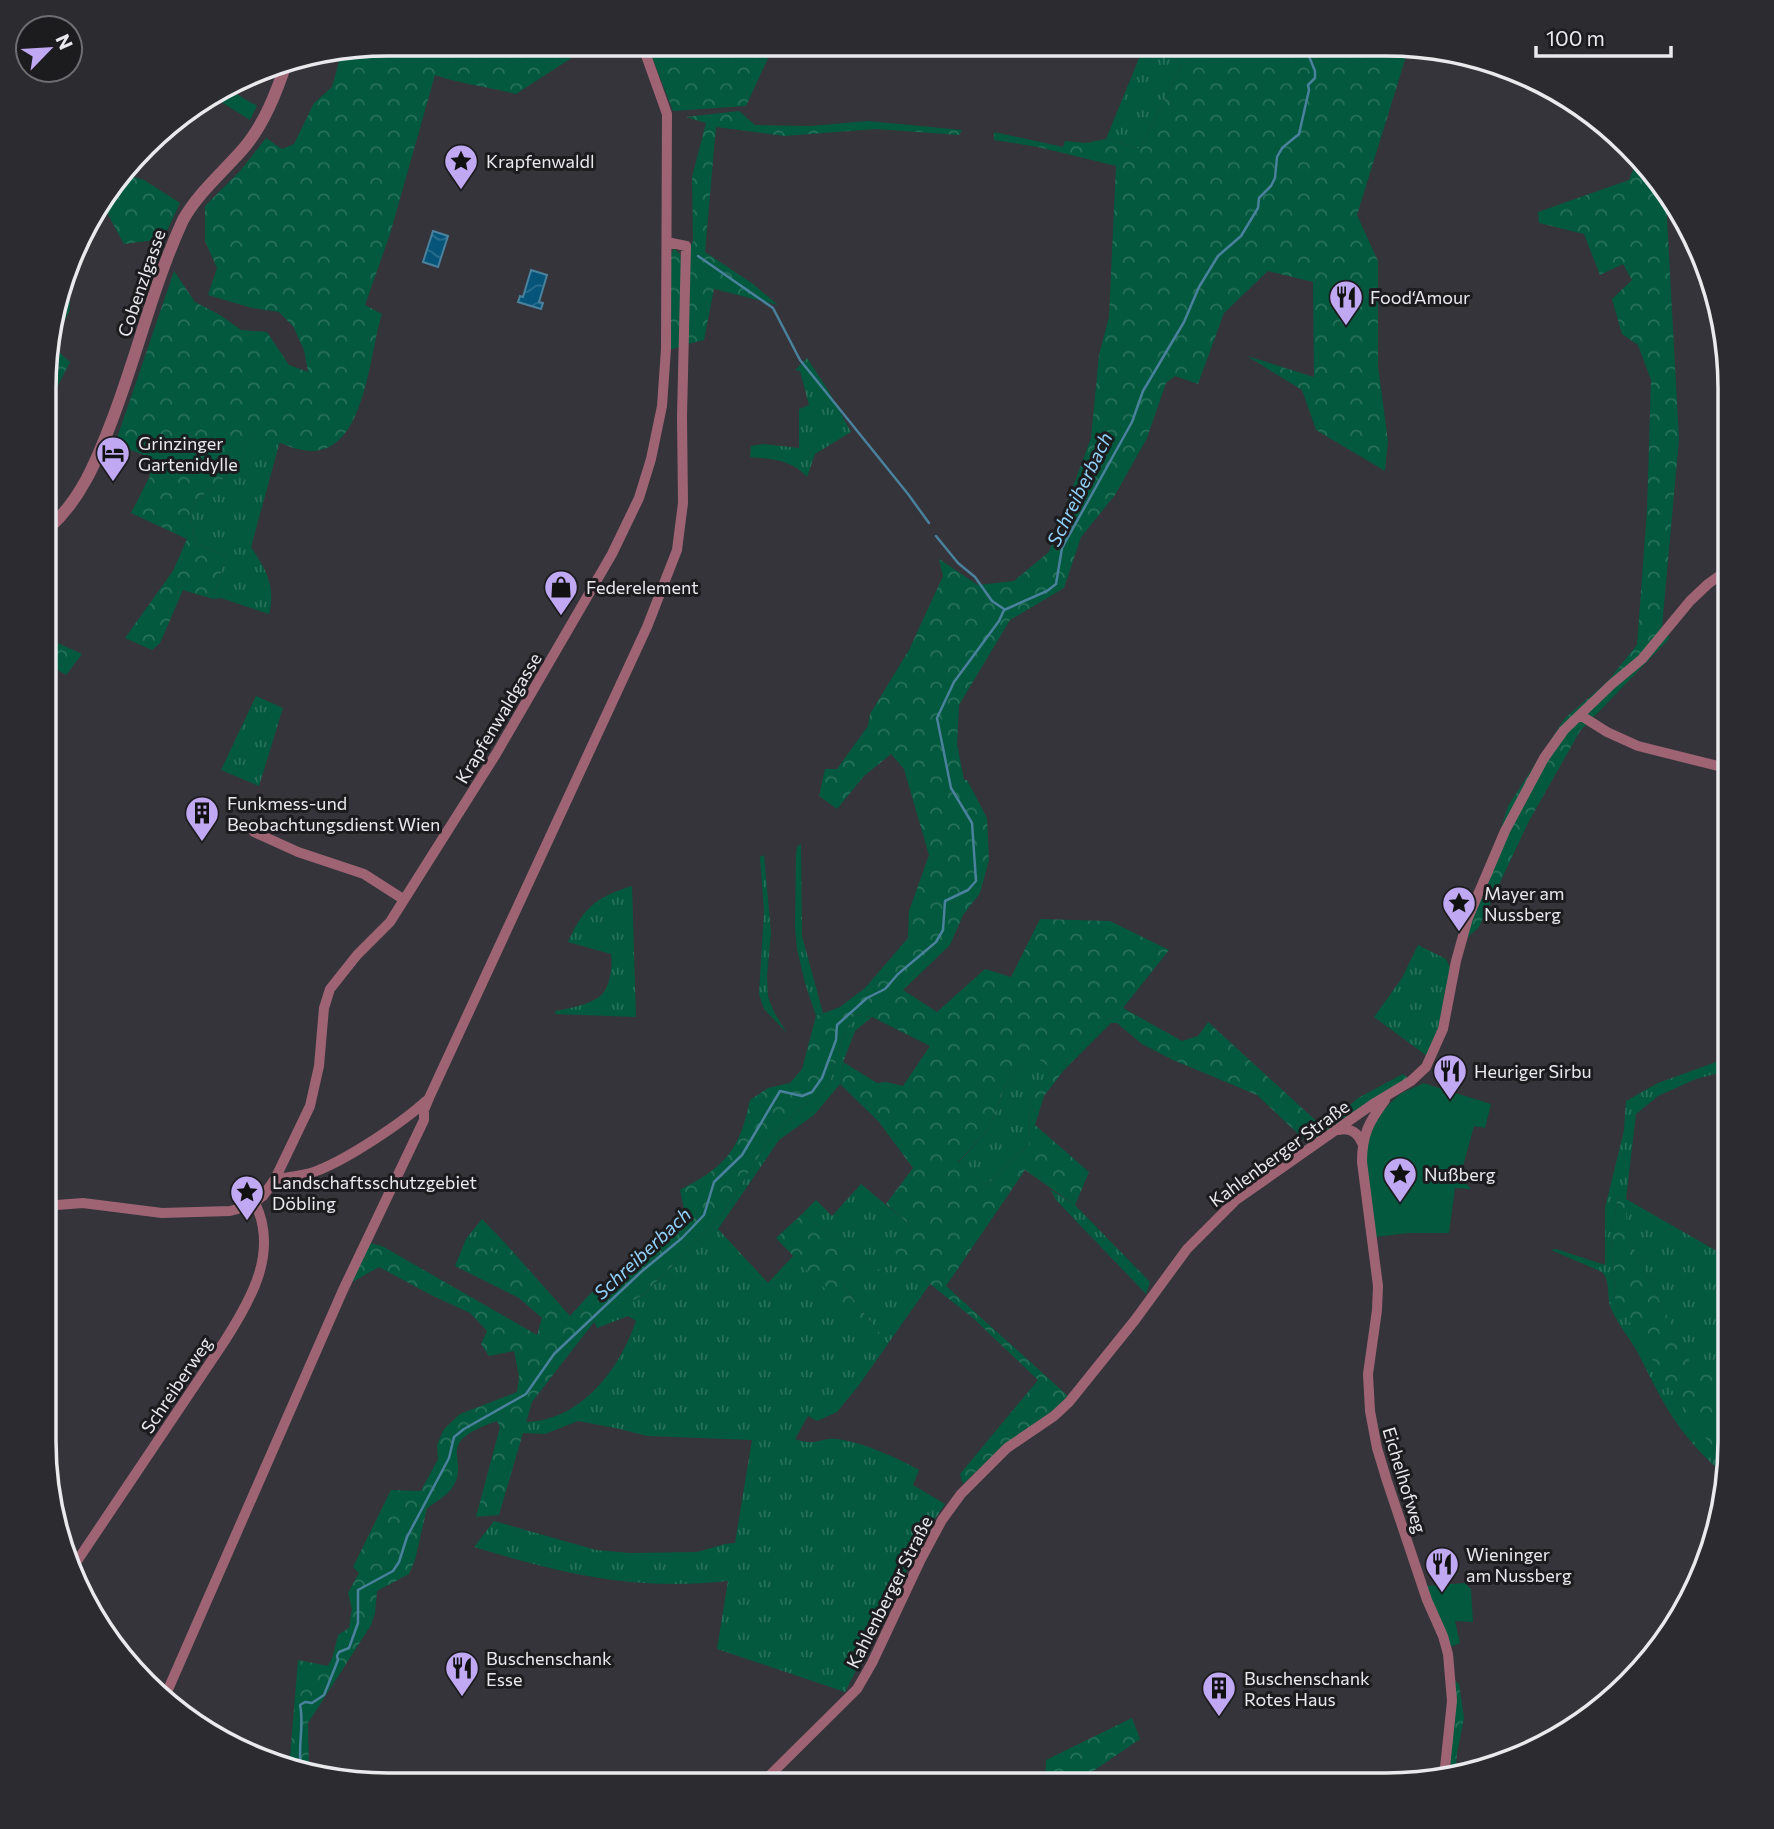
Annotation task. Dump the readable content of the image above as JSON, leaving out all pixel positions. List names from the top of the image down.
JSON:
{
  "streets": {
    "street": [
      "Cobenzlgasse",
      "Krapfenwaldgasse",
      "Kahlenberger Straße",
      "Schreiberweg",
      "Eichelhofweg"
    ]
  },
  "crossings": [
    ["Krapfenwaldgasse", "Schreiberweg"],
    ["Kahlenberger Straße", "Eichelhofweg"]
  ],
  "water": ["Schreiberbach"],
  "places": {
    "place": [
      "Krapfenwaldl",
      "Mayer am Nussberg",
      "Nußberg",
      "Landschaftsschutzgebiet Döbling"
    ],
    "restaurant": [
      "Food‘Amour",
      "Heuriger Sirbu",
      "Wieninger am Nussberg",
      "Buschenschank Esse"
    ],
    "hotel": ["Grinzinger Gartenidylle"],
    "shop": ["Federelement"],
    "building": ["Funkmess-und Beobachtungsdienst Wien", "Buschenschank Rotes Haus"]
  },
  "scale_bar": "100 m",
  "north": "top right"
}
